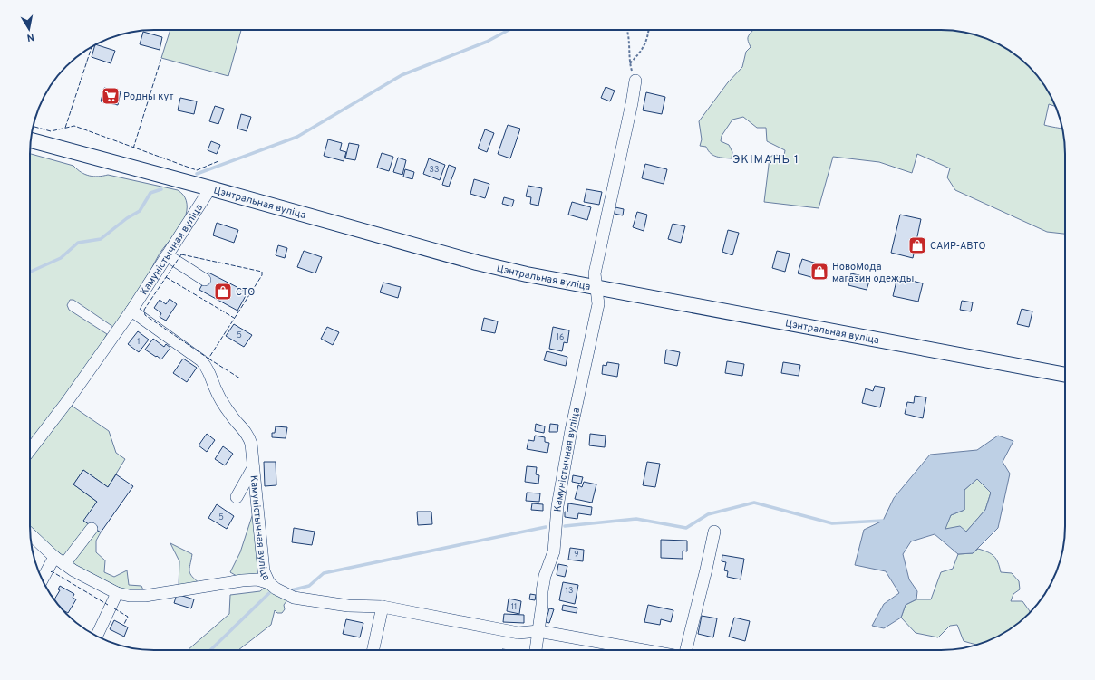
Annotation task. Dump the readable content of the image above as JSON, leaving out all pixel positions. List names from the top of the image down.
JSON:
{
  "streets": {
    "main road": ["Цэнтральная вуліца"],
    "street": ["Камуністычная вуліца"]
  },
  "crossings": [
    ["Цэнтральная вуліца", "Камуністычная вуліца"]
  ],
  "districts": ["ЭКІМАНЬ 1"],
  "places": {
    "supermarket": ["Родны кут"],
    "shop": ["САИР-АВТО", "НовоМода магазин одежды", "СТО"]
  },
  "house_numbers": [
    "33",
    "5",
    "16",
    "1",
    "5",
    "9",
    "13",
    "11"
  ],
  "north": "bottom"
}
